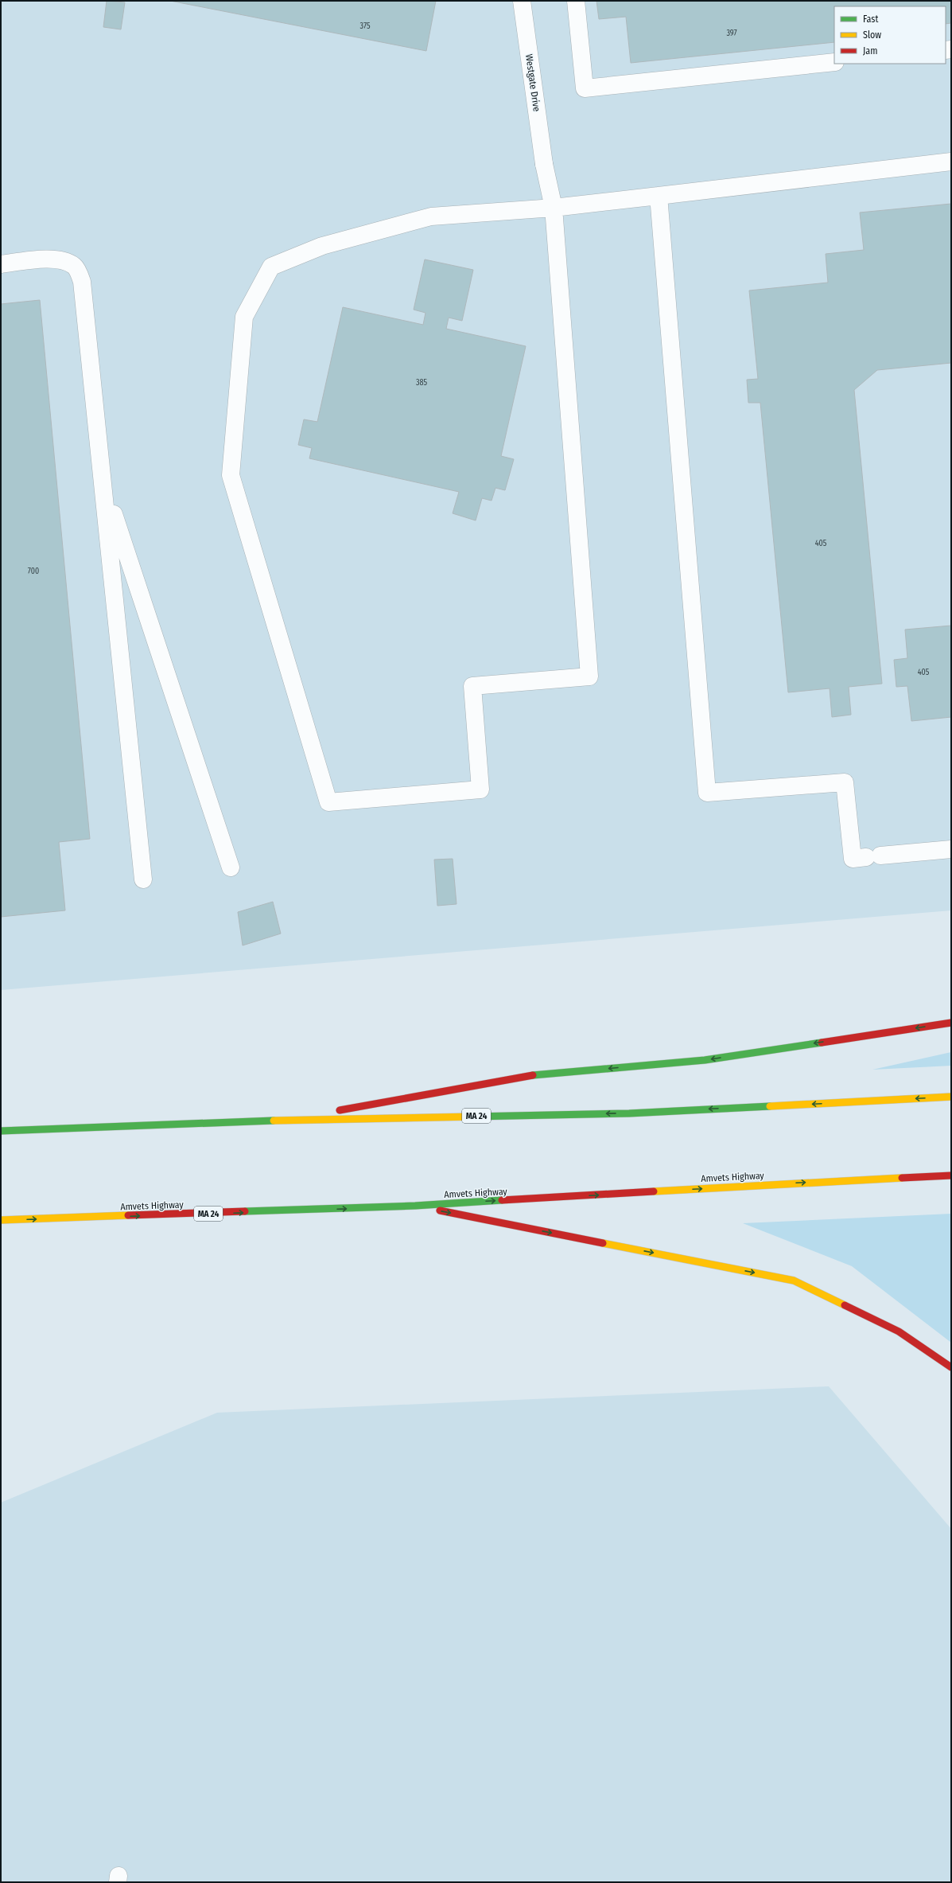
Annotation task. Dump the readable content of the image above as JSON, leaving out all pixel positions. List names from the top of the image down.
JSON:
{
  "streets": {
    "highway": ["MA 24", "Amvets Highway"],
    "street": ["Westgate Drive"]
  },
  "one_way": ["Amvets Highway"],
  "house_numbers": [
    "375",
    "397",
    "385",
    "405",
    "700",
    "405"
  ],
  "legend": ["Fast", "Slow", "Jam"]
}
